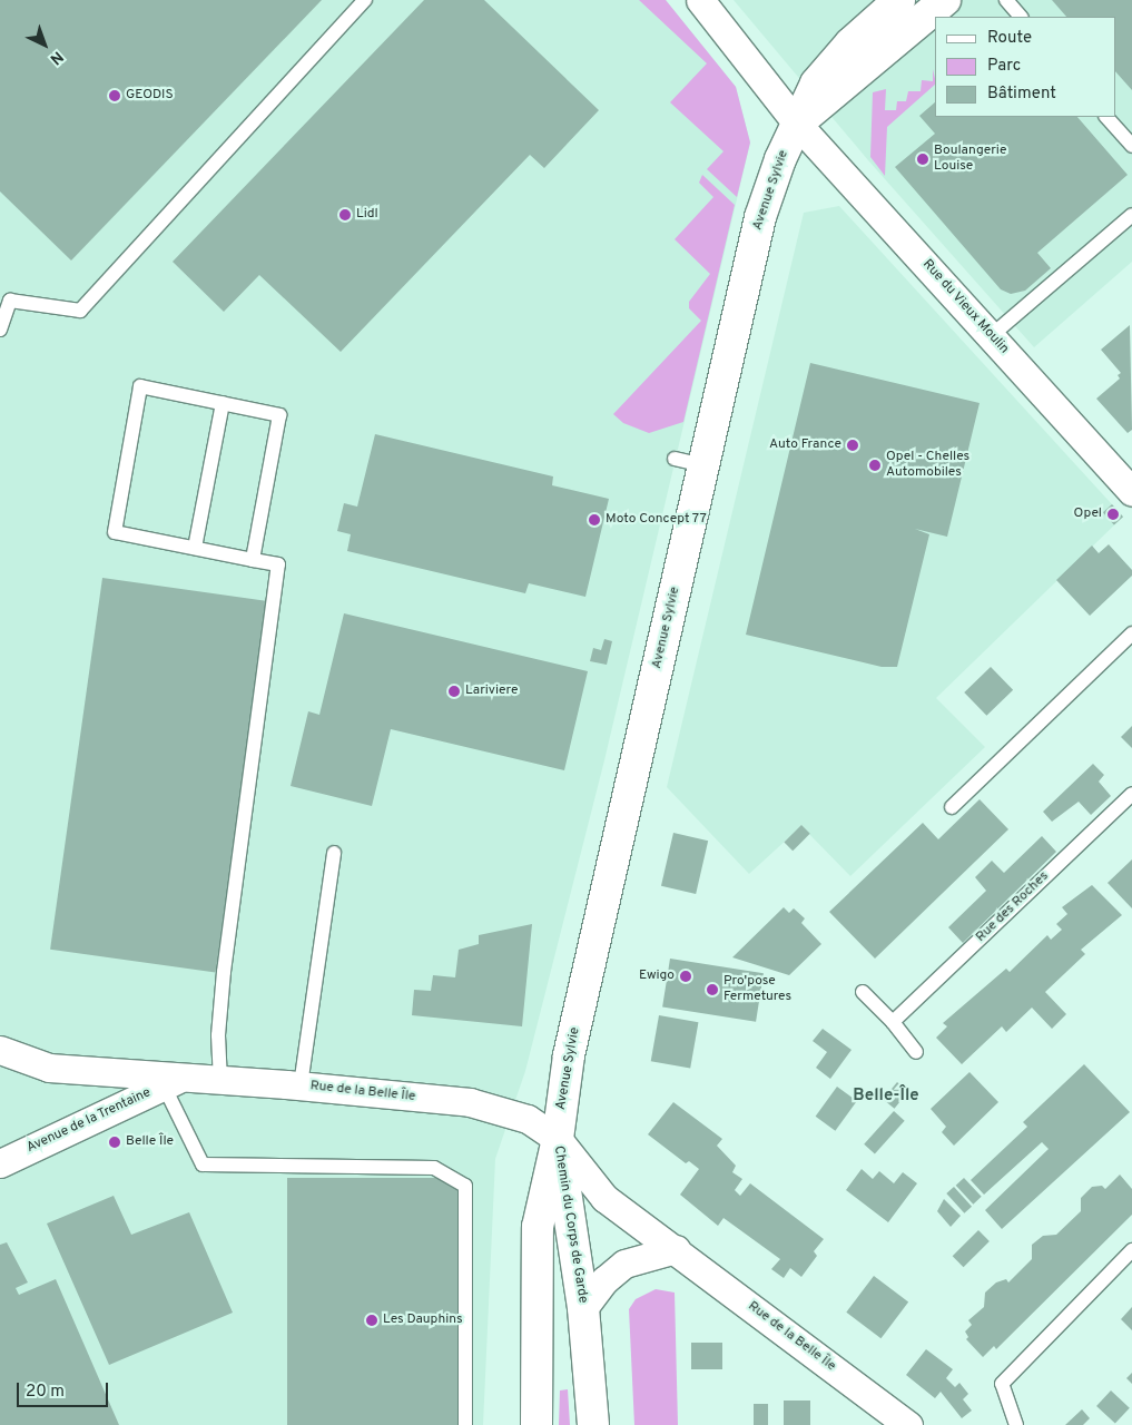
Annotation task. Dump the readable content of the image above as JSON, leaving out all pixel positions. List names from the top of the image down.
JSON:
{
  "streets": {
    "main road": ["Avenue Sylvie", "Chemin du Corps de Garde"],
    "street": ["Rue du Vieux Moulin", "Rue de la Belle Île", "Avenue de la Trentaine"],
    "lane": ["Rue des Roches"]
  },
  "crossings": [
    ["Avenue Sylvie", "Rue du Vieux Moulin"],
    ["Avenue Sylvie", "Rue de la Belle Île"],
    ["Avenue Sylvie", "Chemin du Corps de Garde"],
    ["Rue de la Belle Île", "Avenue de la Trentaine"],
    ["Rue de la Belle Île", "Chemin du Corps de Garde"]
  ],
  "districts": ["Belle-Île"],
  "places": [
    "GEODIS",
    "Boulangerie Louise",
    "Lidl",
    "Auto France",
    "Opel - Chelles Automobiles",
    "Opel",
    "Moto Concept 77",
    "Lariviere",
    "Ewigo",
    "Pro'pose Fermetures",
    "Belle Île",
    "Les Dauphins"
  ],
  "legend": ["Route", "Parc", "Bâtiment"],
  "scale_bar": "20 m",
  "north": "bottom right"
}
